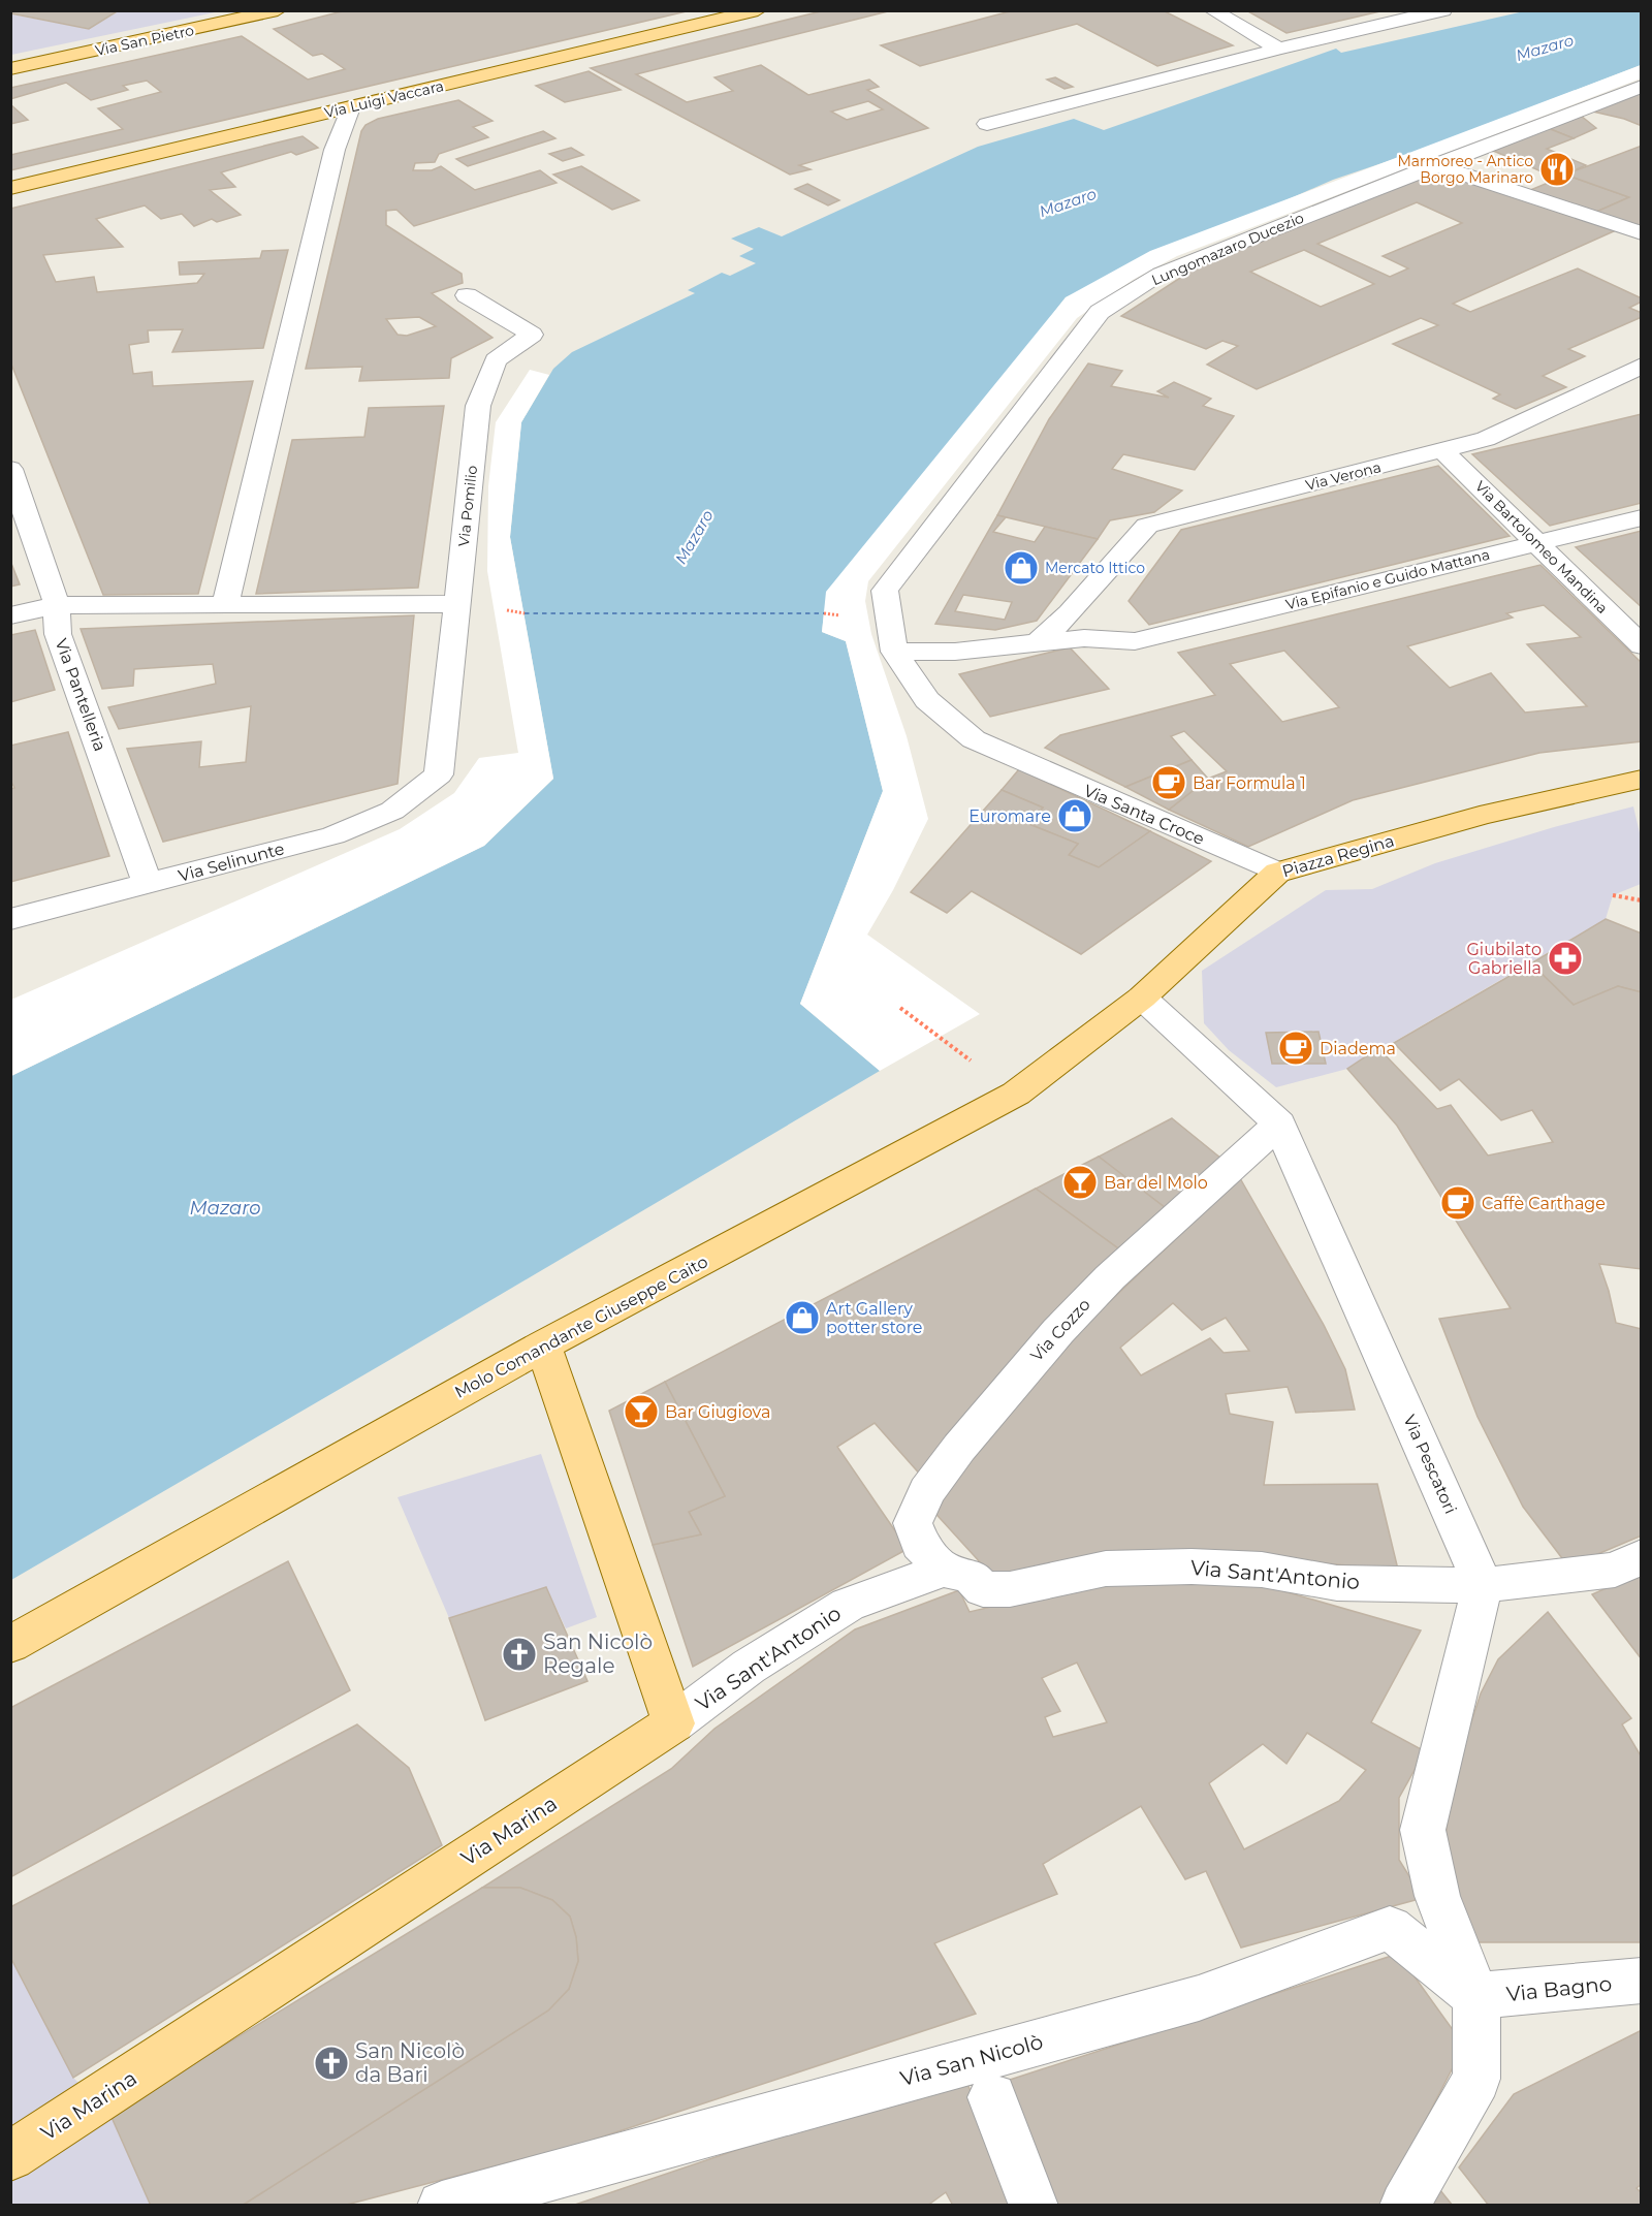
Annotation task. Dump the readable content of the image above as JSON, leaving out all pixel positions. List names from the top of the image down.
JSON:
{
  "streets": {
    "main road": [
      "Via San Pietro",
      "Via Luigi Vaccara",
      "Piazza Regina",
      "Molo Comandante Giuseppe Caito",
      "Via Marina"
    ],
    "street": [
      "Lungomazaro Ducezio",
      "Via Verona",
      "Via Pomilio",
      "Via Bartolomeo Mandina",
      "Via Epifanio e Guido Mattana",
      "Via Pantelleria",
      "Via Santa Croce",
      "Via Selinunte",
      "Via Cozzo",
      "Via Pescatori",
      "Via Sant'Antonio",
      "Via Bagno",
      "Via San Nicolò"
    ]
  },
  "crossings": [
    ["Lungomazaro Ducezio", "Via Epifanio e Guido Mattana"],
    ["Lungomazaro Ducezio", "Via Santa Croce"],
    ["Via Verona", "Via Bartolomeo Mandina"],
    ["Via Verona", "Via Epifanio e Guido Mattana"],
    ["Via Pomilio", "Via Selinunte"],
    ["Via Bartolomeo Mandina", "Via Epifanio e Guido Mattana"],
    ["Via Epifanio e Guido Mattana", "Via Santa Croce"],
    ["Via Pantelleria", "Via Selinunte"],
    ["Via Santa Croce", "Piazza Regina"],
    ["Piazza Regina", "Molo Comandante Giuseppe Caito"],
    ["Piazza Regina", "Via Pescatori"],
    ["Molo Comandante Giuseppe Caito", "Via Pescatori"],
    ["Via Cozzo", "Via Pescatori"],
    ["Via Cozzo", "Via Sant'Antonio"],
    ["Via Pescatori", "Via Sant'Antonio"],
    ["Via Sant'Antonio", "Via Marina"],
    ["Via Bagno", "Via San Nicolò"]
  ],
  "water": ["Mazaro"],
  "places": {
    "restaurant": ["Marmoreo - Antico Borgo Marinaro"],
    "shop": ["Mercato Ittico", "Euromare", "Art Gallery potter store"],
    "cafe": ["Bar Formula 1", "Diadema", "Caffè Carthage"],
    "pharmacy": ["Giubilato Gabriella"],
    "bar": ["Bar del Molo", "Bar Giugiova"],
    "church": ["San Nicolò Regale", "San Nicolò da Bari"]
  }
}
